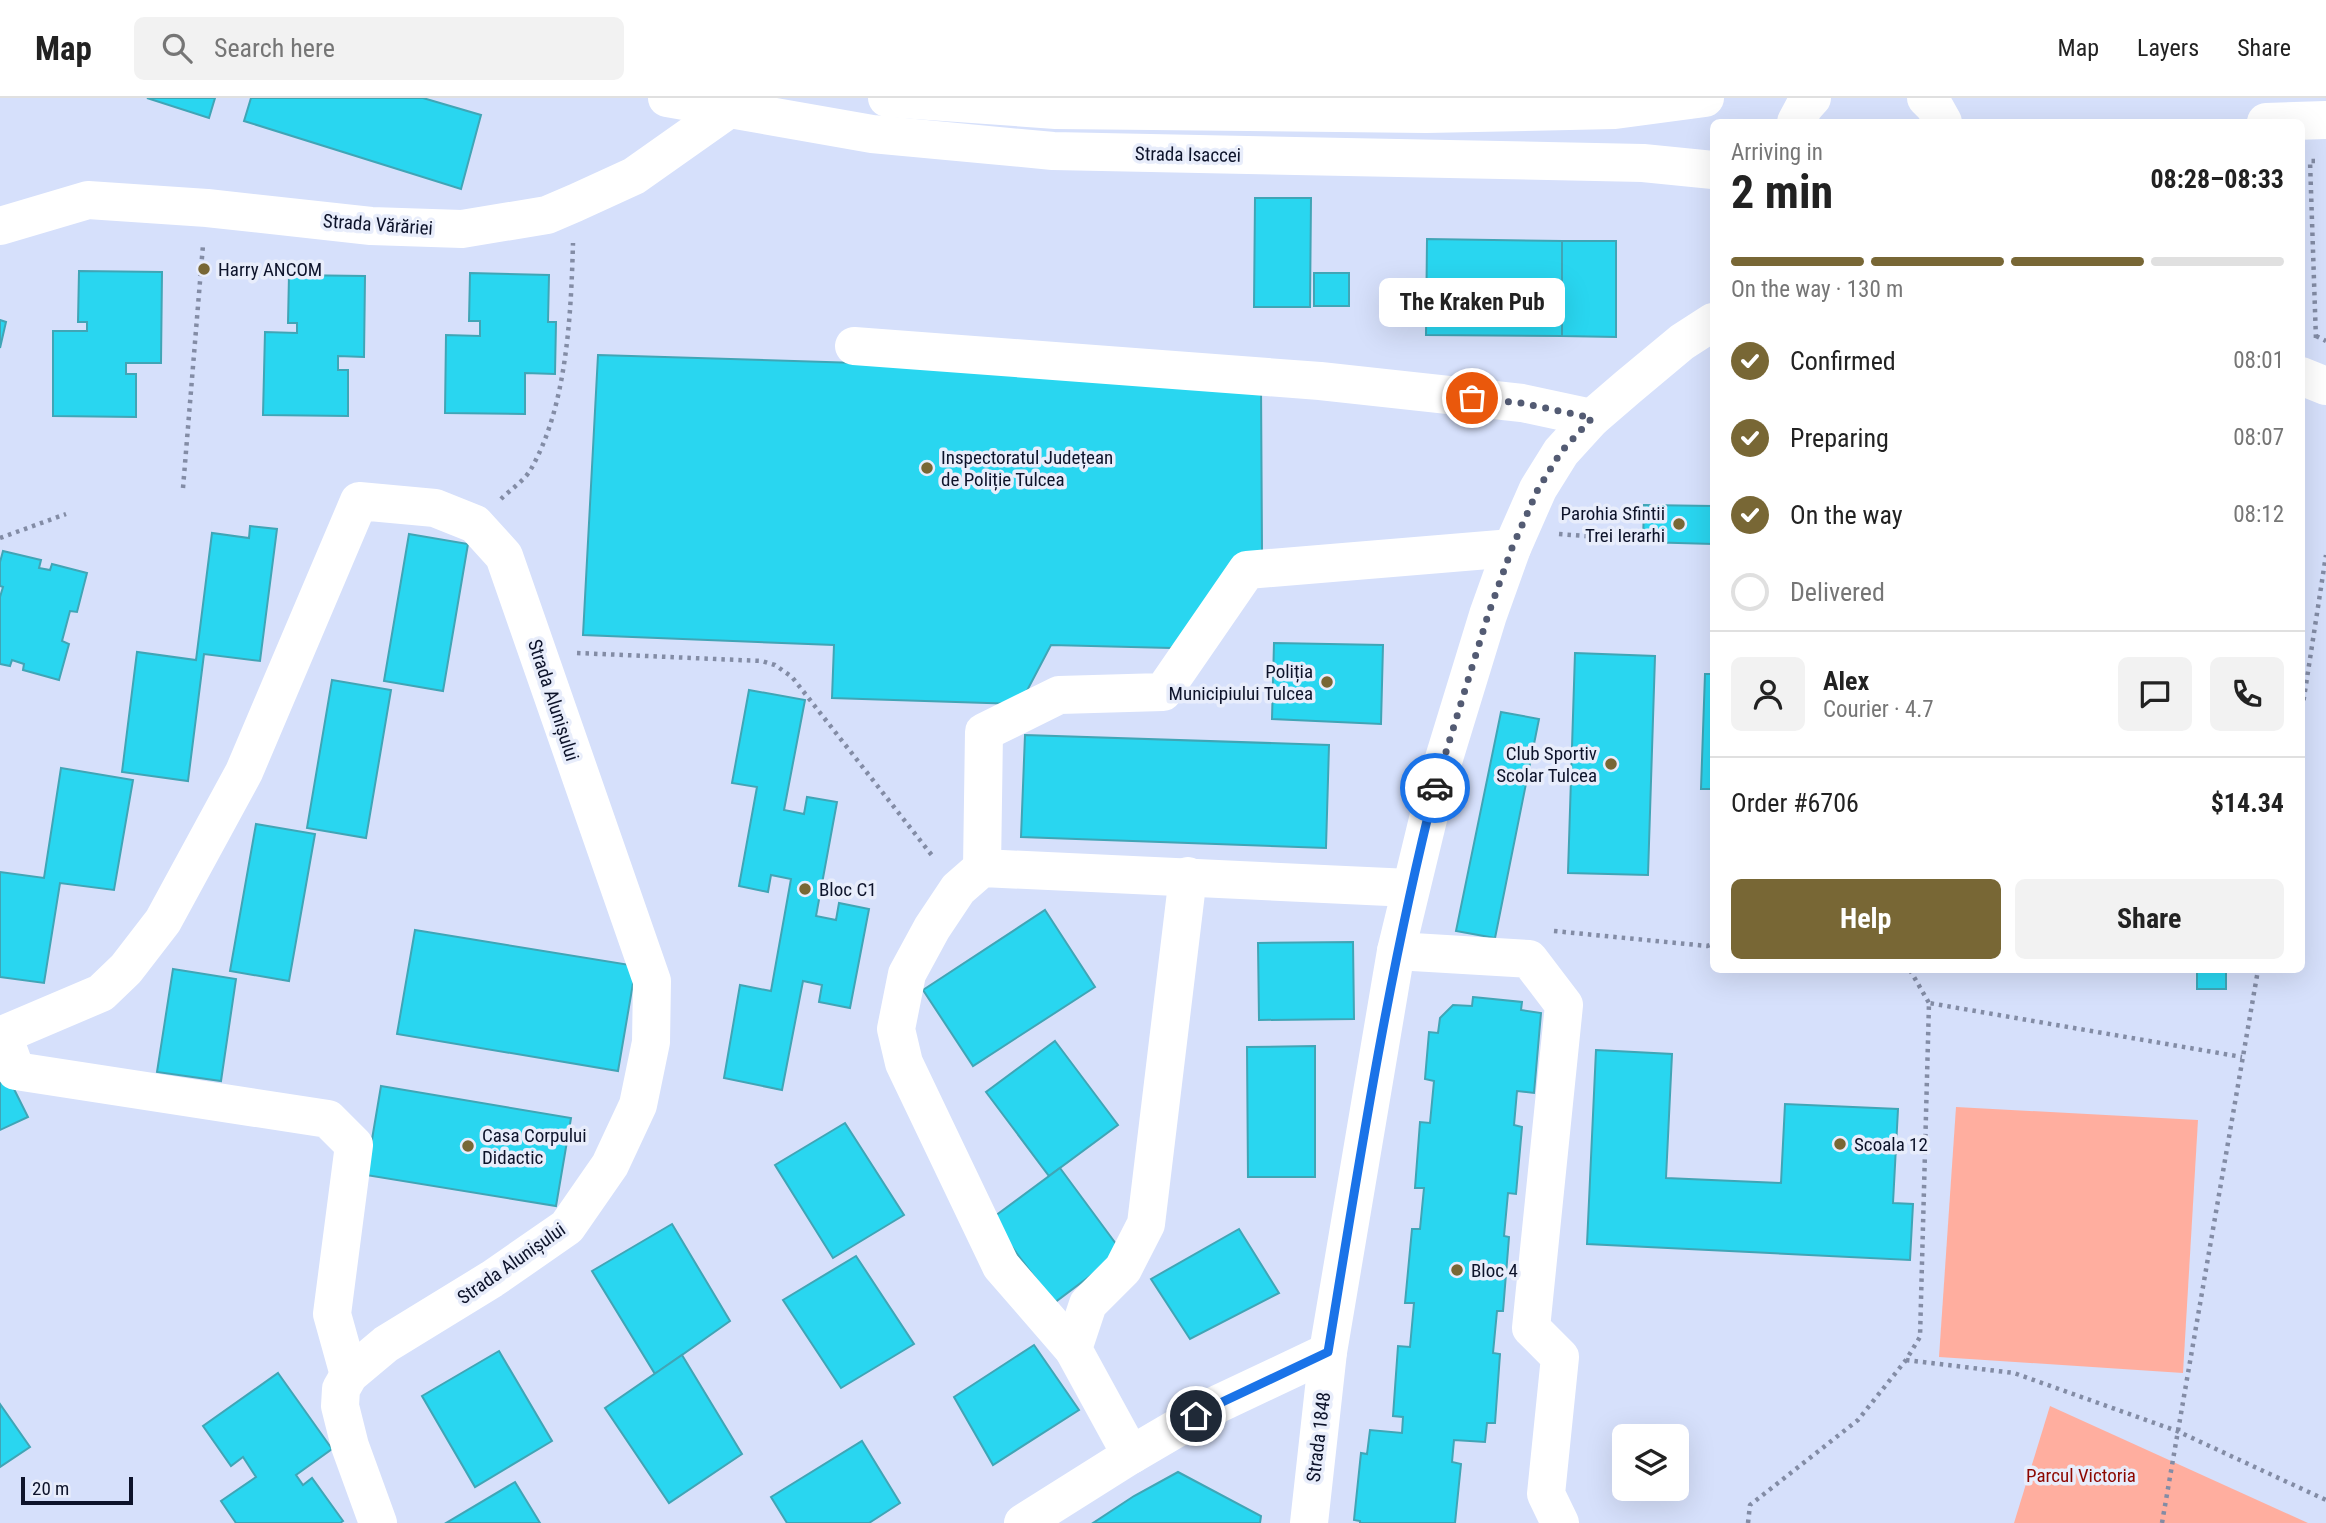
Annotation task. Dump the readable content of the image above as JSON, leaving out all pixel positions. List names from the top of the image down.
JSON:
{
  "streets": {
    "street": [
      "Strada Isaccei",
      "Strada Vărăriei",
      "Strada Alunișului",
      "Strada 1848"
    ]
  },
  "crossings": [
    ["Strada Isaccei", "Strada Vărăriei"]
  ],
  "parks": ["Parcul Victoria"],
  "places": [
    "Harry ANCOM",
    "The Kraken Pub",
    "Inspectoratul Județean de Poliție Tulcea",
    "Parohia Sfintii Trei Ierarhi",
    "Poliția Municipiului Tulcea",
    "Club Sportiv Scolar Tulcea",
    "Bloc C1",
    "Scoala 12",
    "Casa Corpului Didactic",
    "Bloc 4"
  ],
  "scale_bar": "20 m",
  "page": {
    "header": "Map",
    "search": "Search here",
    "nav": ["Map", "Layers", "Share"],
    "heading": ["2 min", "Arriving in", "08:28–08:33"],
    "panel": [
      "Alex",
      "Courier · 4.7",
      "Order #6706",
      "$14.34"
    ],
    "bar": "On the way · 130 m",
    "bubble": "The Kraken Pub",
    "list": [
      ["Confirmed", "08:01"],
      ["Preparing", "08:07"],
      ["On the way", "08:12"],
      "Delivered"
    ],
    "buttons": ["Help", "Share"],
    "scale": "20 m"
  }
}
